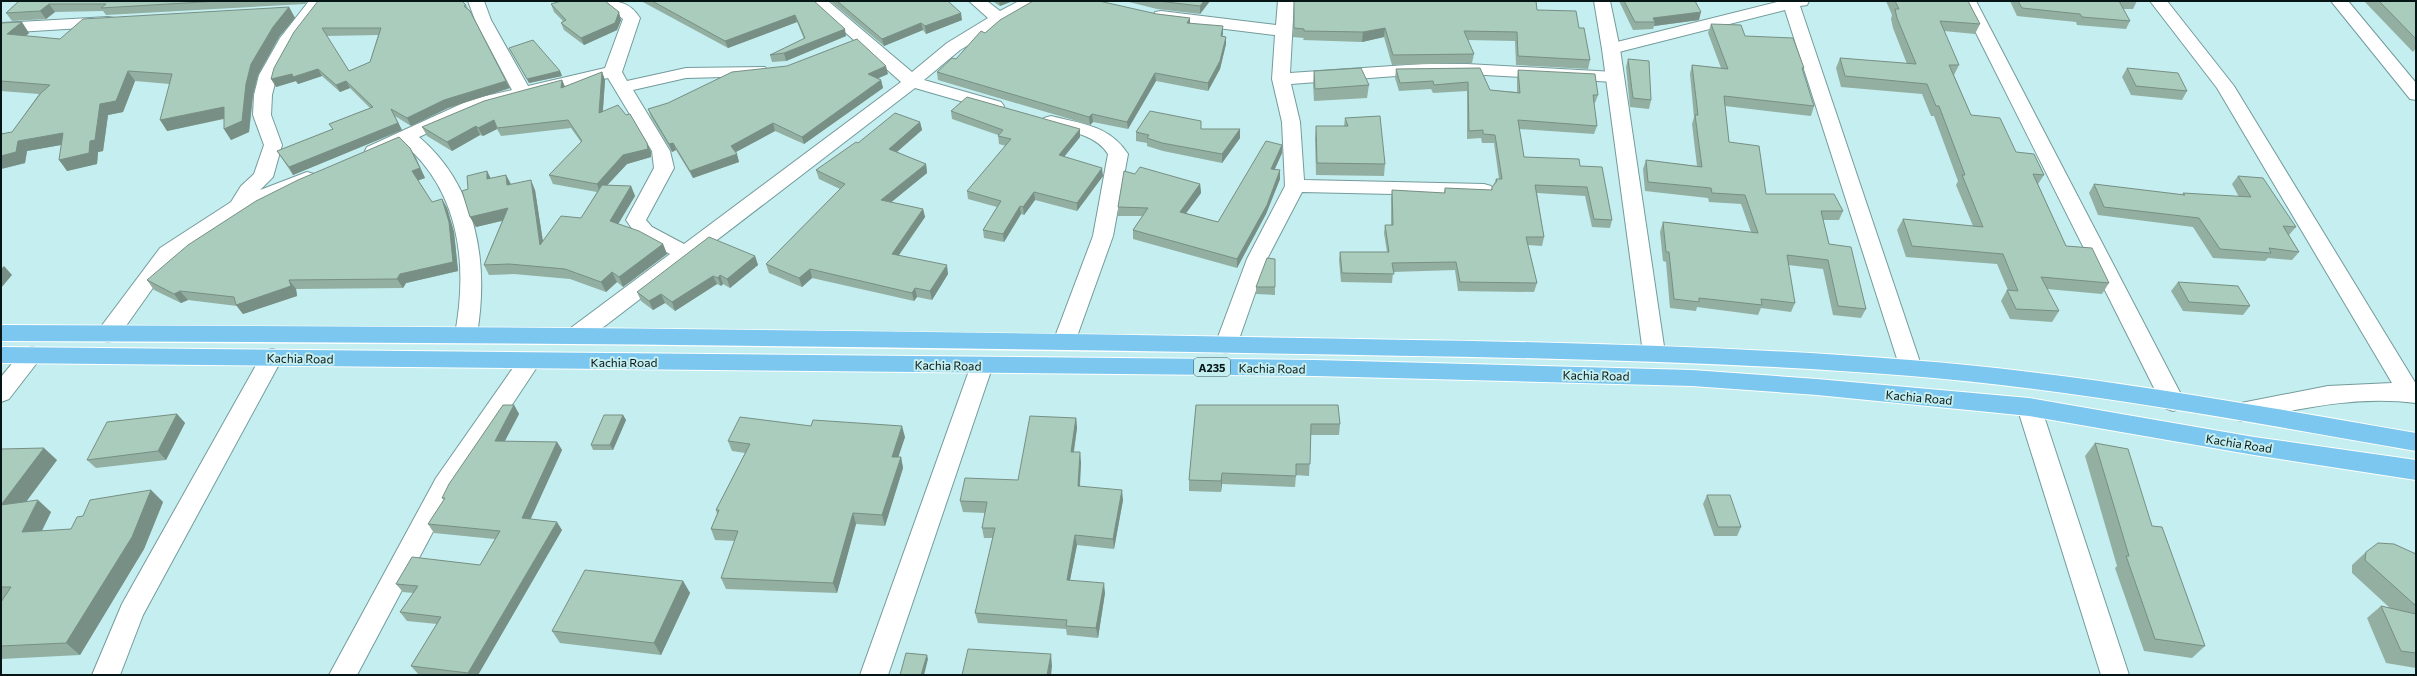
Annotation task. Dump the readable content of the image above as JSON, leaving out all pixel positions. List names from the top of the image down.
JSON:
{
  "streets": {
    "highway": ["Kachia Road", "A235"]
  }
}
